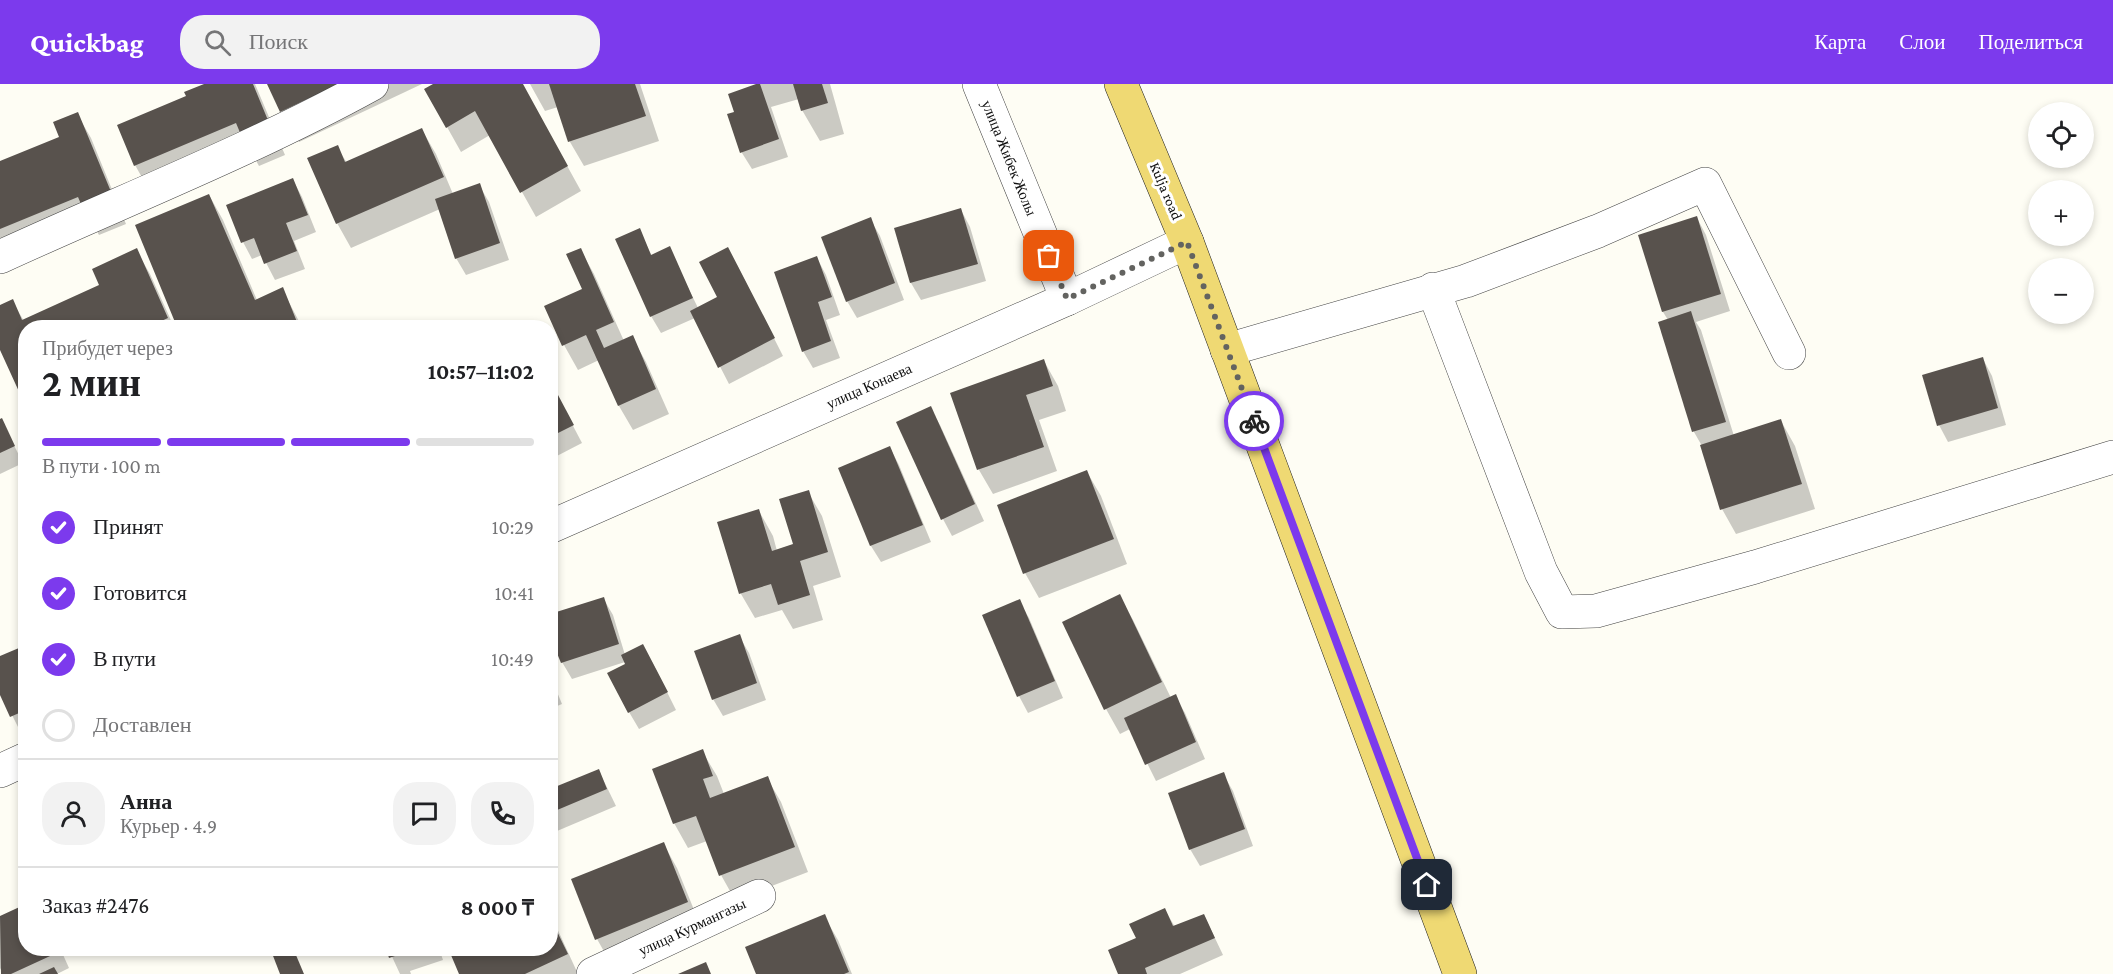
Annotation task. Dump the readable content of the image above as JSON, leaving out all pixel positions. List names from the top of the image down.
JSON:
{
  "streets": {
    "main road": ["Kulja road"],
    "street": ["улица Жибек Жолы", "улица Конаева", "улица Курмангазы"]
  },
  "crossings": [
    ["улица Жибек Жолы", "улица Конаева"],
    ["Kulja road", "улица Конаева"]
  ],
  "page": {
    "header": "Quickbag",
    "search": "Поиск",
    "nav": ["Карта", "Слои", "Поделиться"],
    "map_buttons": ["+", "−"],
    "heading": ["2 мин", "Прибудет через", "10:57–11:02"],
    "panel": [
      "Анна",
      "Курьер · 4.9",
      "Заказ #2476",
      "8 000 ₸"
    ],
    "bar": "В пути · 100 m",
    "list": [
      ["Принят", "10:29"],
      ["Готовится", "10:41"],
      ["В пути", "10:49"],
      "Доставлен"
    ]
  }
}
